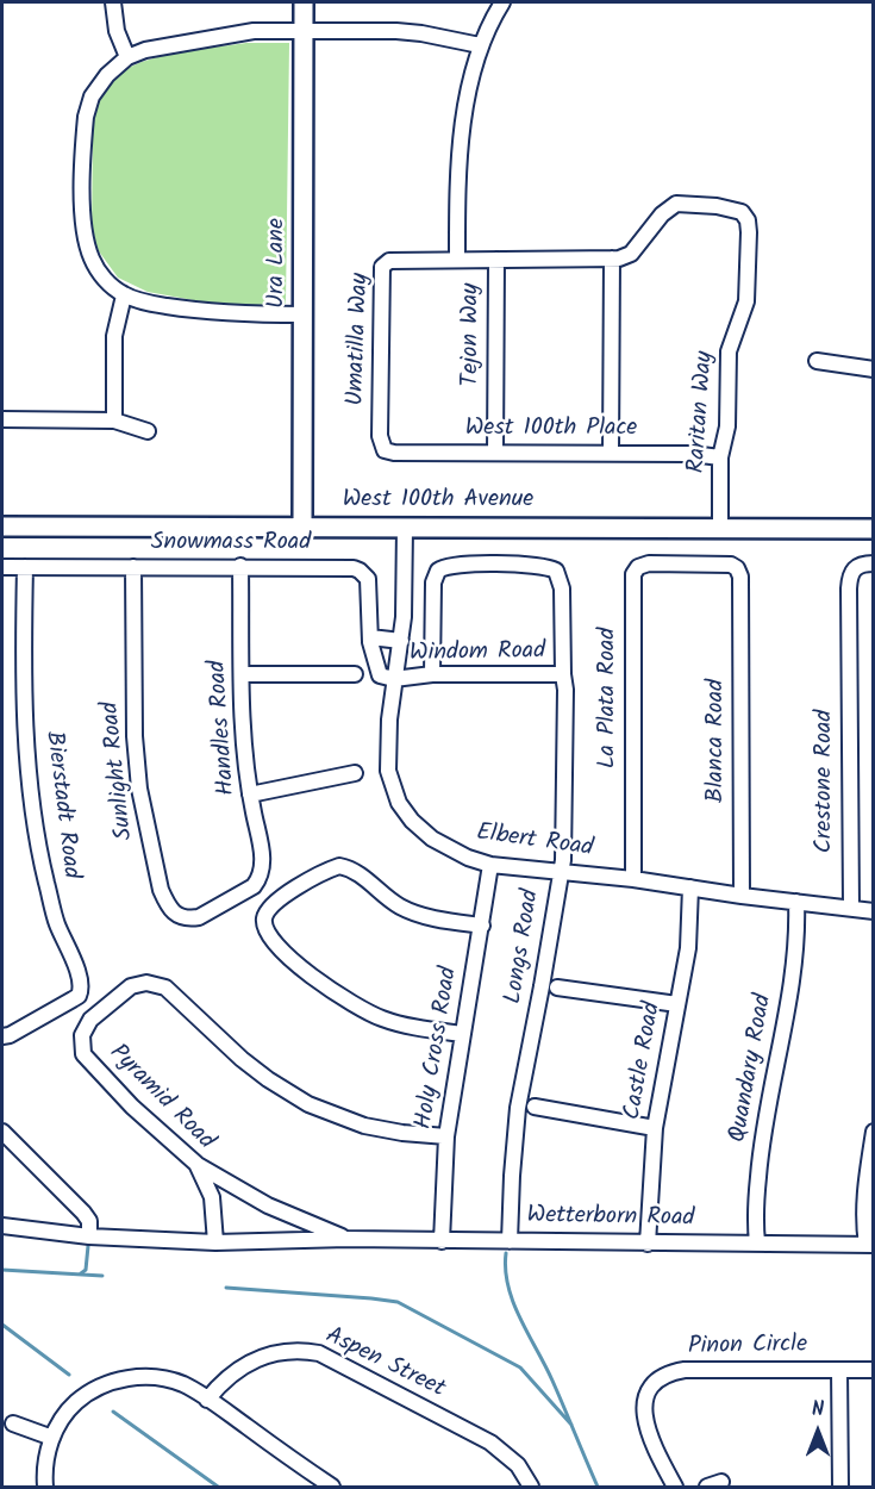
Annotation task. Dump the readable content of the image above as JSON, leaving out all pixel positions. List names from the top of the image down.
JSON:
{
  "streets": {
    "street": [
      "Ura Lane",
      "Tejon Way",
      "Umatilla Way",
      "Raritan Way",
      "West 100th Place",
      "West 100th Avenue",
      "Snowmass Road",
      "Windom Road",
      "La Plata Road",
      "Handles Road",
      "Blanca Road",
      "Sunlight Road",
      "Crestone Road",
      "Bierstadt Road",
      "Elbert Road",
      "Longs Road",
      "Holy Cross Road",
      "Castle Road",
      "Quandary Road",
      "Pyramid Road",
      "Wetterborn Road",
      "Pinon Circle",
      "Aspen Street"
    ]
  },
  "crossings": [
    ["Ura Lane", "West 100th Avenue"],
    ["Tejon Way", "West 100th Place"],
    ["Umatilla Way", "West 100th Place"],
    ["Raritan Way", "West 100th Place"],
    ["Raritan Way", "West 100th Avenue"],
    ["West 100th Avenue", "Elbert Road"],
    ["Snowmass Road", "Windom Road"],
    ["Snowmass Road", "Handles Road"],
    ["Snowmass Road", "Sunlight Road"],
    ["Snowmass Road", "Bierstadt Road"],
    ["Snowmass Road", "Elbert Road"],
    ["Windom Road", "Elbert Road"],
    ["Windom Road", "Longs Road"],
    ["La Plata Road", "Blanca Road"],
    ["La Plata Road", "Elbert Road"],
    ["Handles Road", "Sunlight Road"],
    ["Blanca Road", "Elbert Road"],
    ["Crestone Road", "Elbert Road"],
    ["Elbert Road", "Longs Road"],
    ["Elbert Road", "Holy Cross Road"],
    ["Elbert Road", "Castle Road"],
    ["Elbert Road", "Quandary Road"],
    ["Longs Road", "Wetterborn Road"],
    ["Holy Cross Road", "Pyramid Road"],
    ["Holy Cross Road", "Wetterborn Road"],
    ["Castle Road", "Wetterborn Road"],
    ["Quandary Road", "Wetterborn Road"],
    ["Pyramid Road", "Wetterborn Road"]
  ],
  "north": "top"
}
